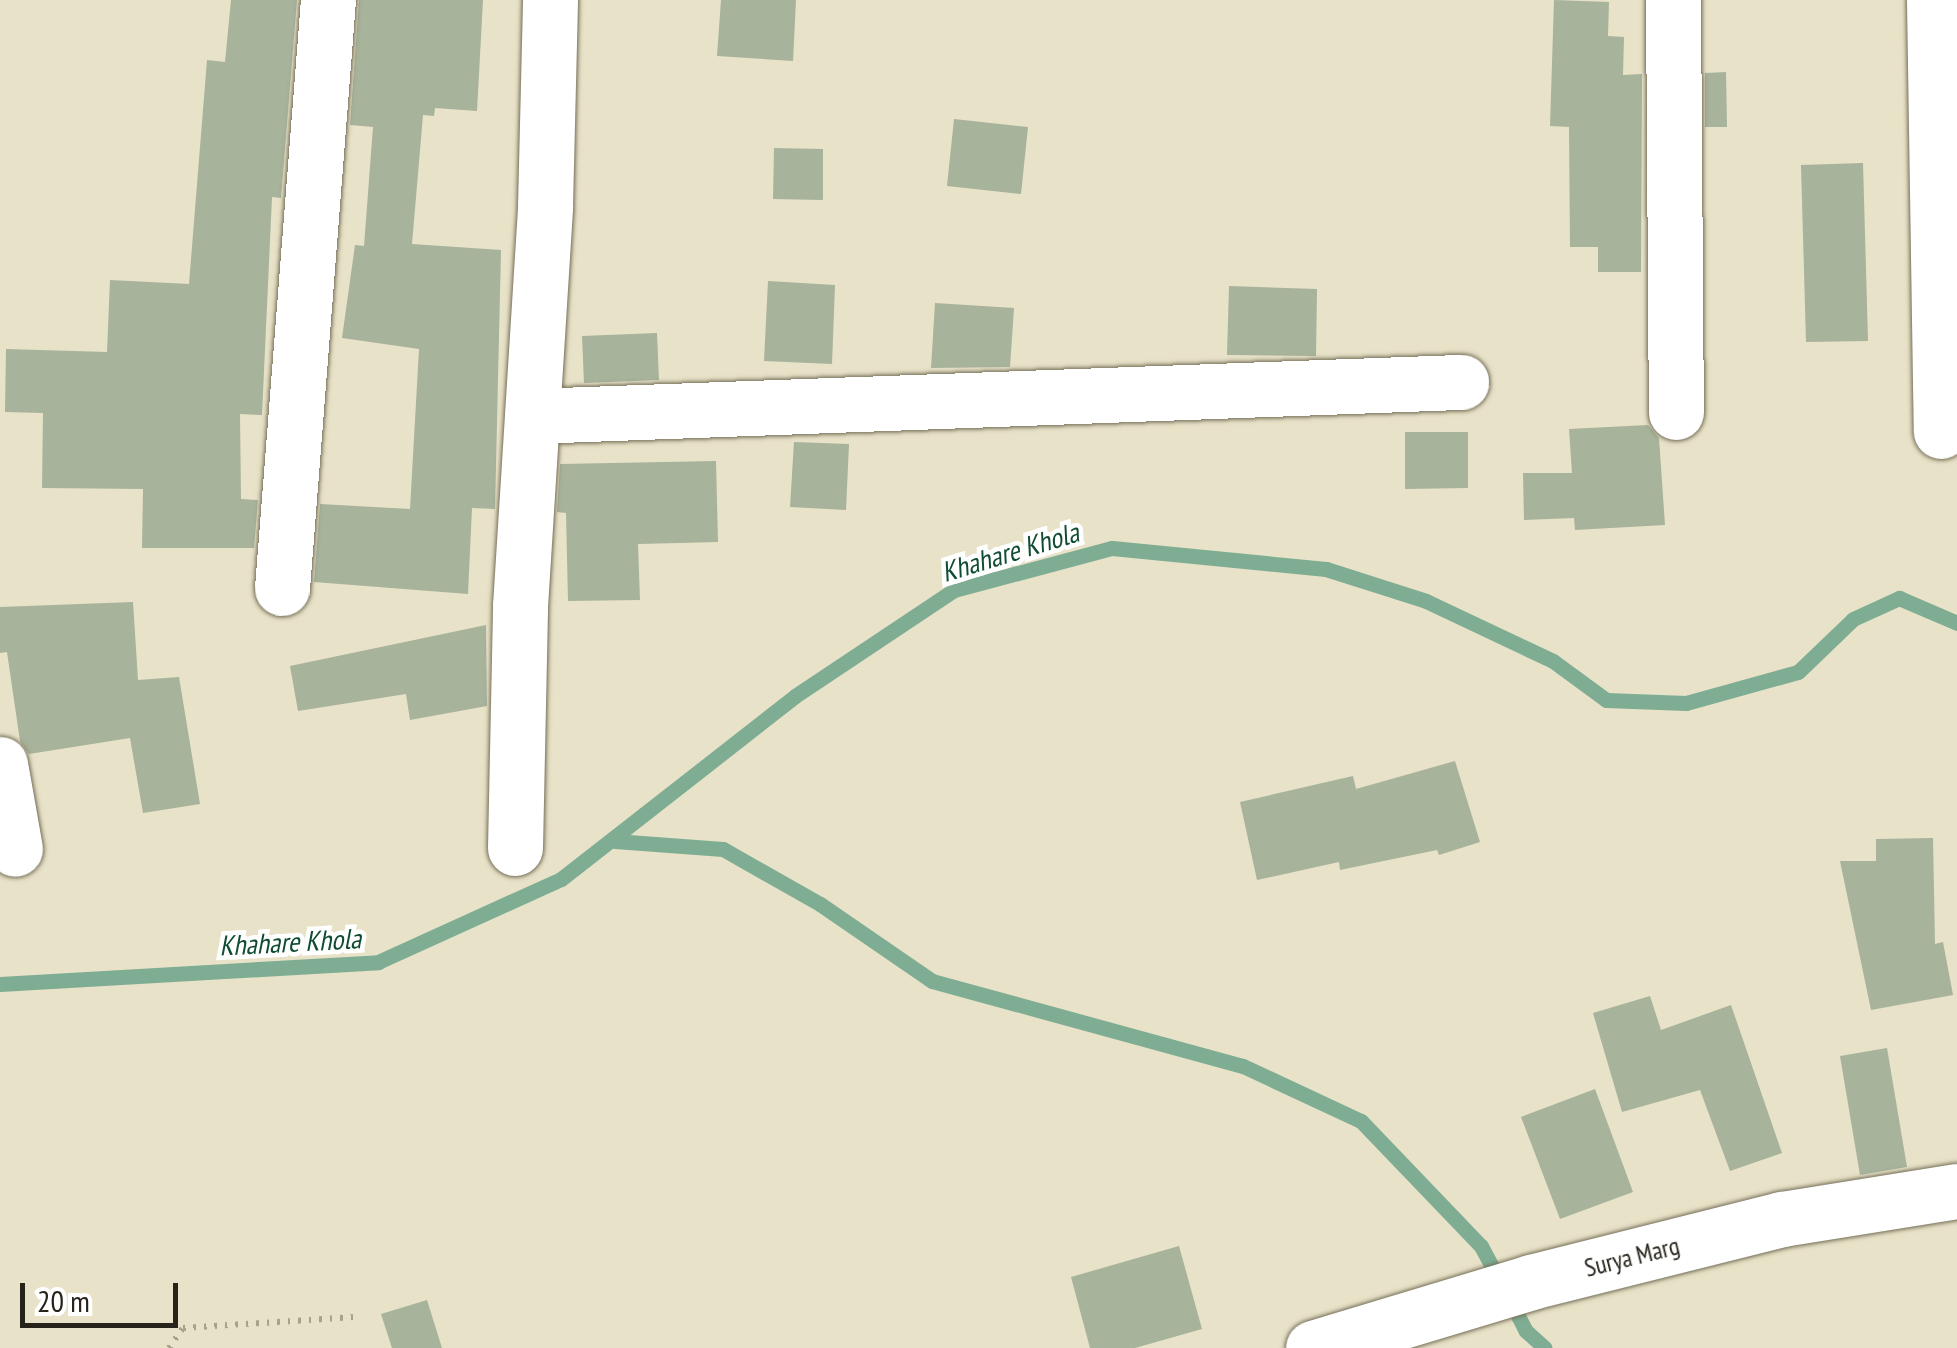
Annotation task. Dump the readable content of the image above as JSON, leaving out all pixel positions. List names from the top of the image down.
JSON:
{
  "streets": {
    "street": ["Surya Marg"]
  },
  "water": ["Khahare Khola"],
  "scale_bar": "20 m"
}
